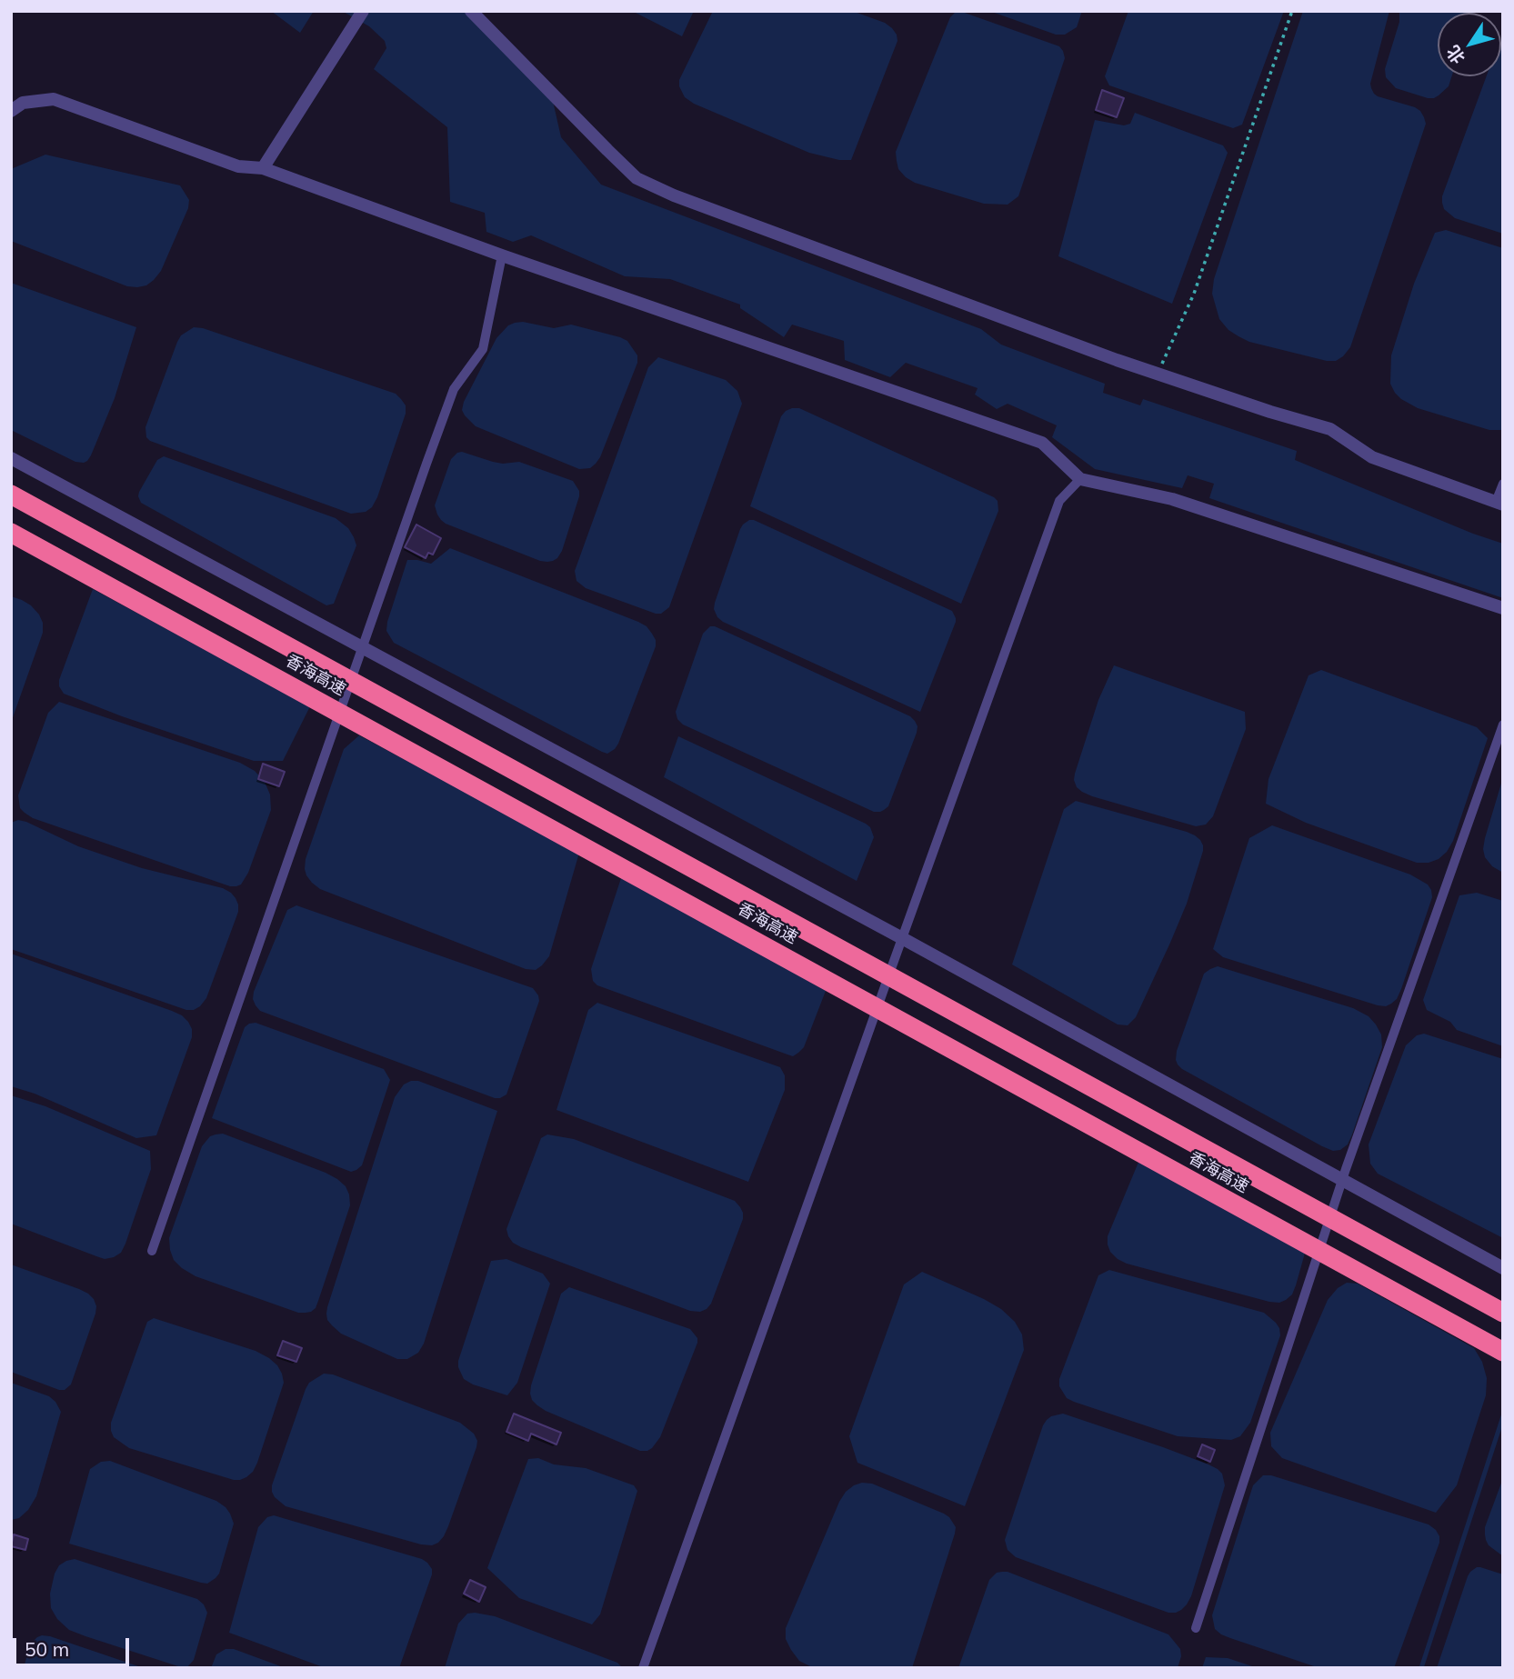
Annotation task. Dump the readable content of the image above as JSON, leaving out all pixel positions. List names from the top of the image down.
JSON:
{
  "streets": {
    "highway": ["香海高速"]
  },
  "scale_bar": "50 m",
  "north": "bottom left"
}
